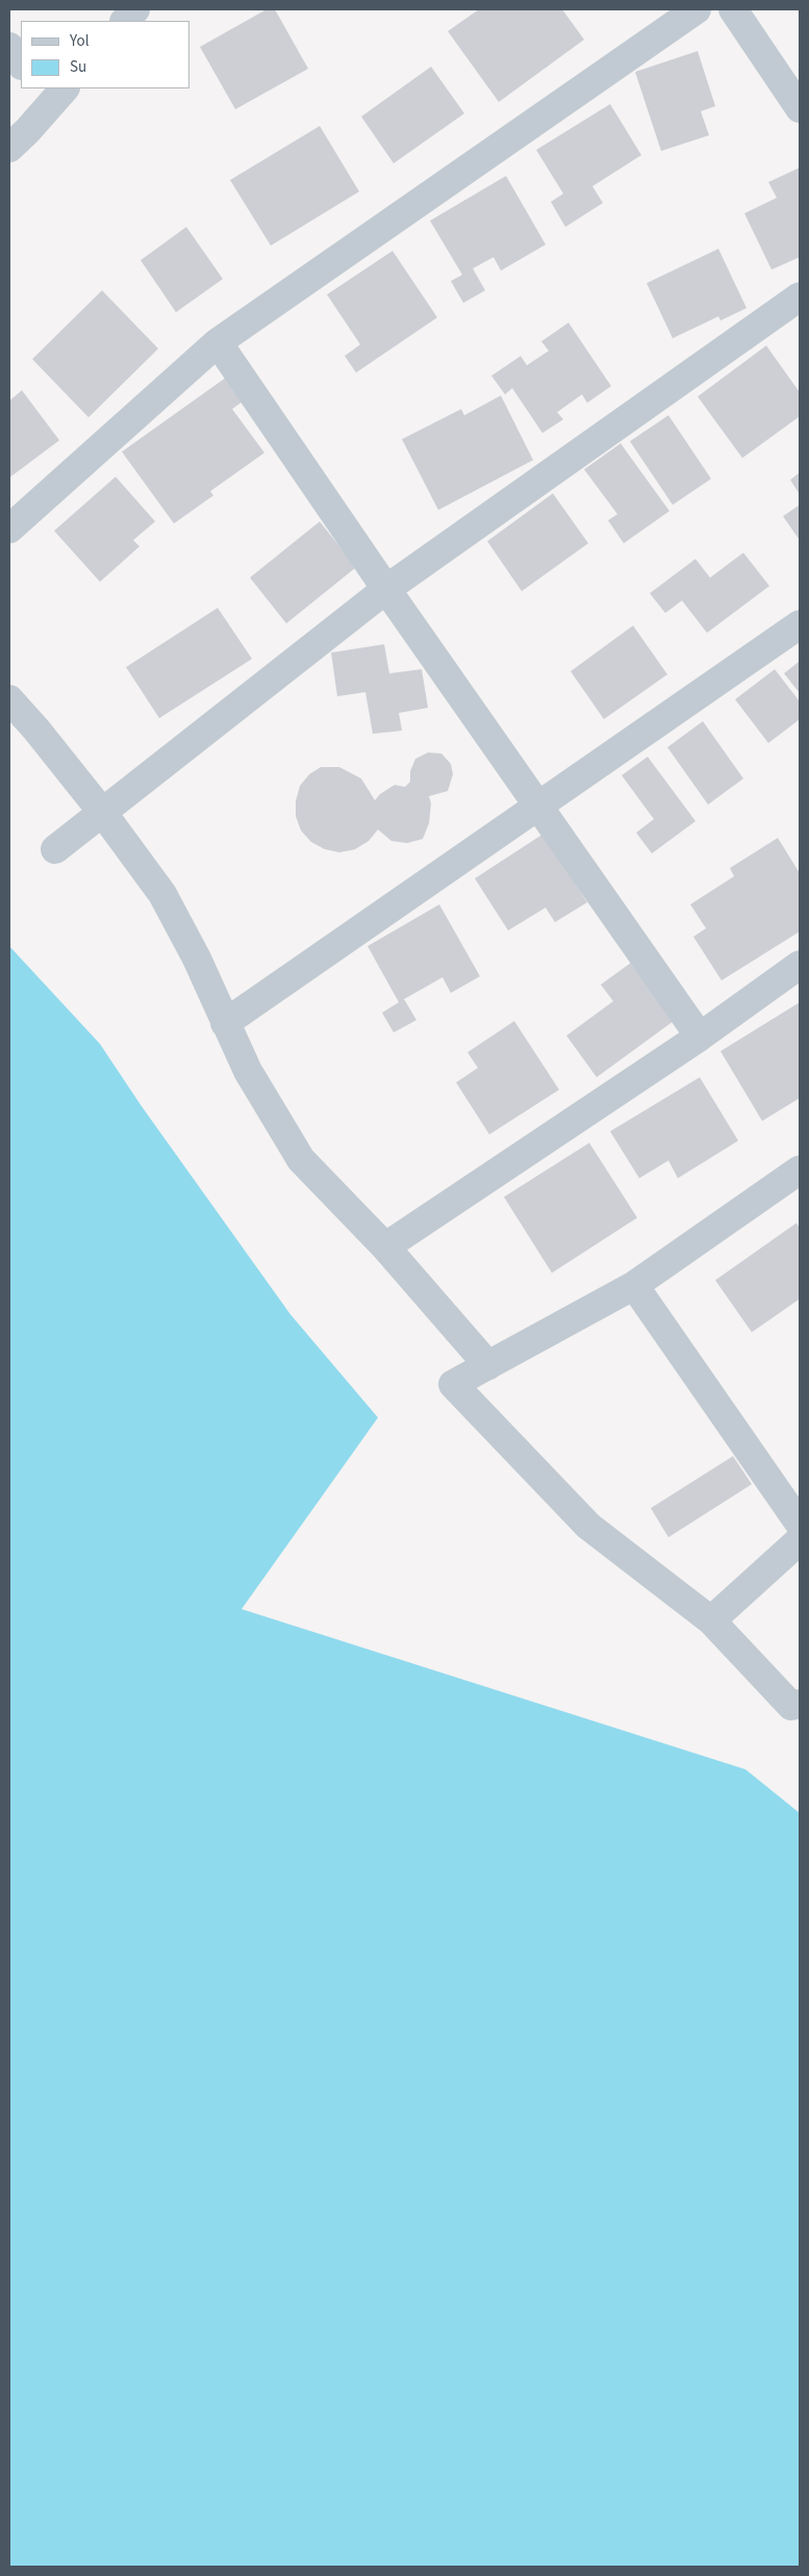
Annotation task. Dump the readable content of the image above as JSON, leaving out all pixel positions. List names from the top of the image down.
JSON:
{
  "legend": ["Yol", "Su"]
}
